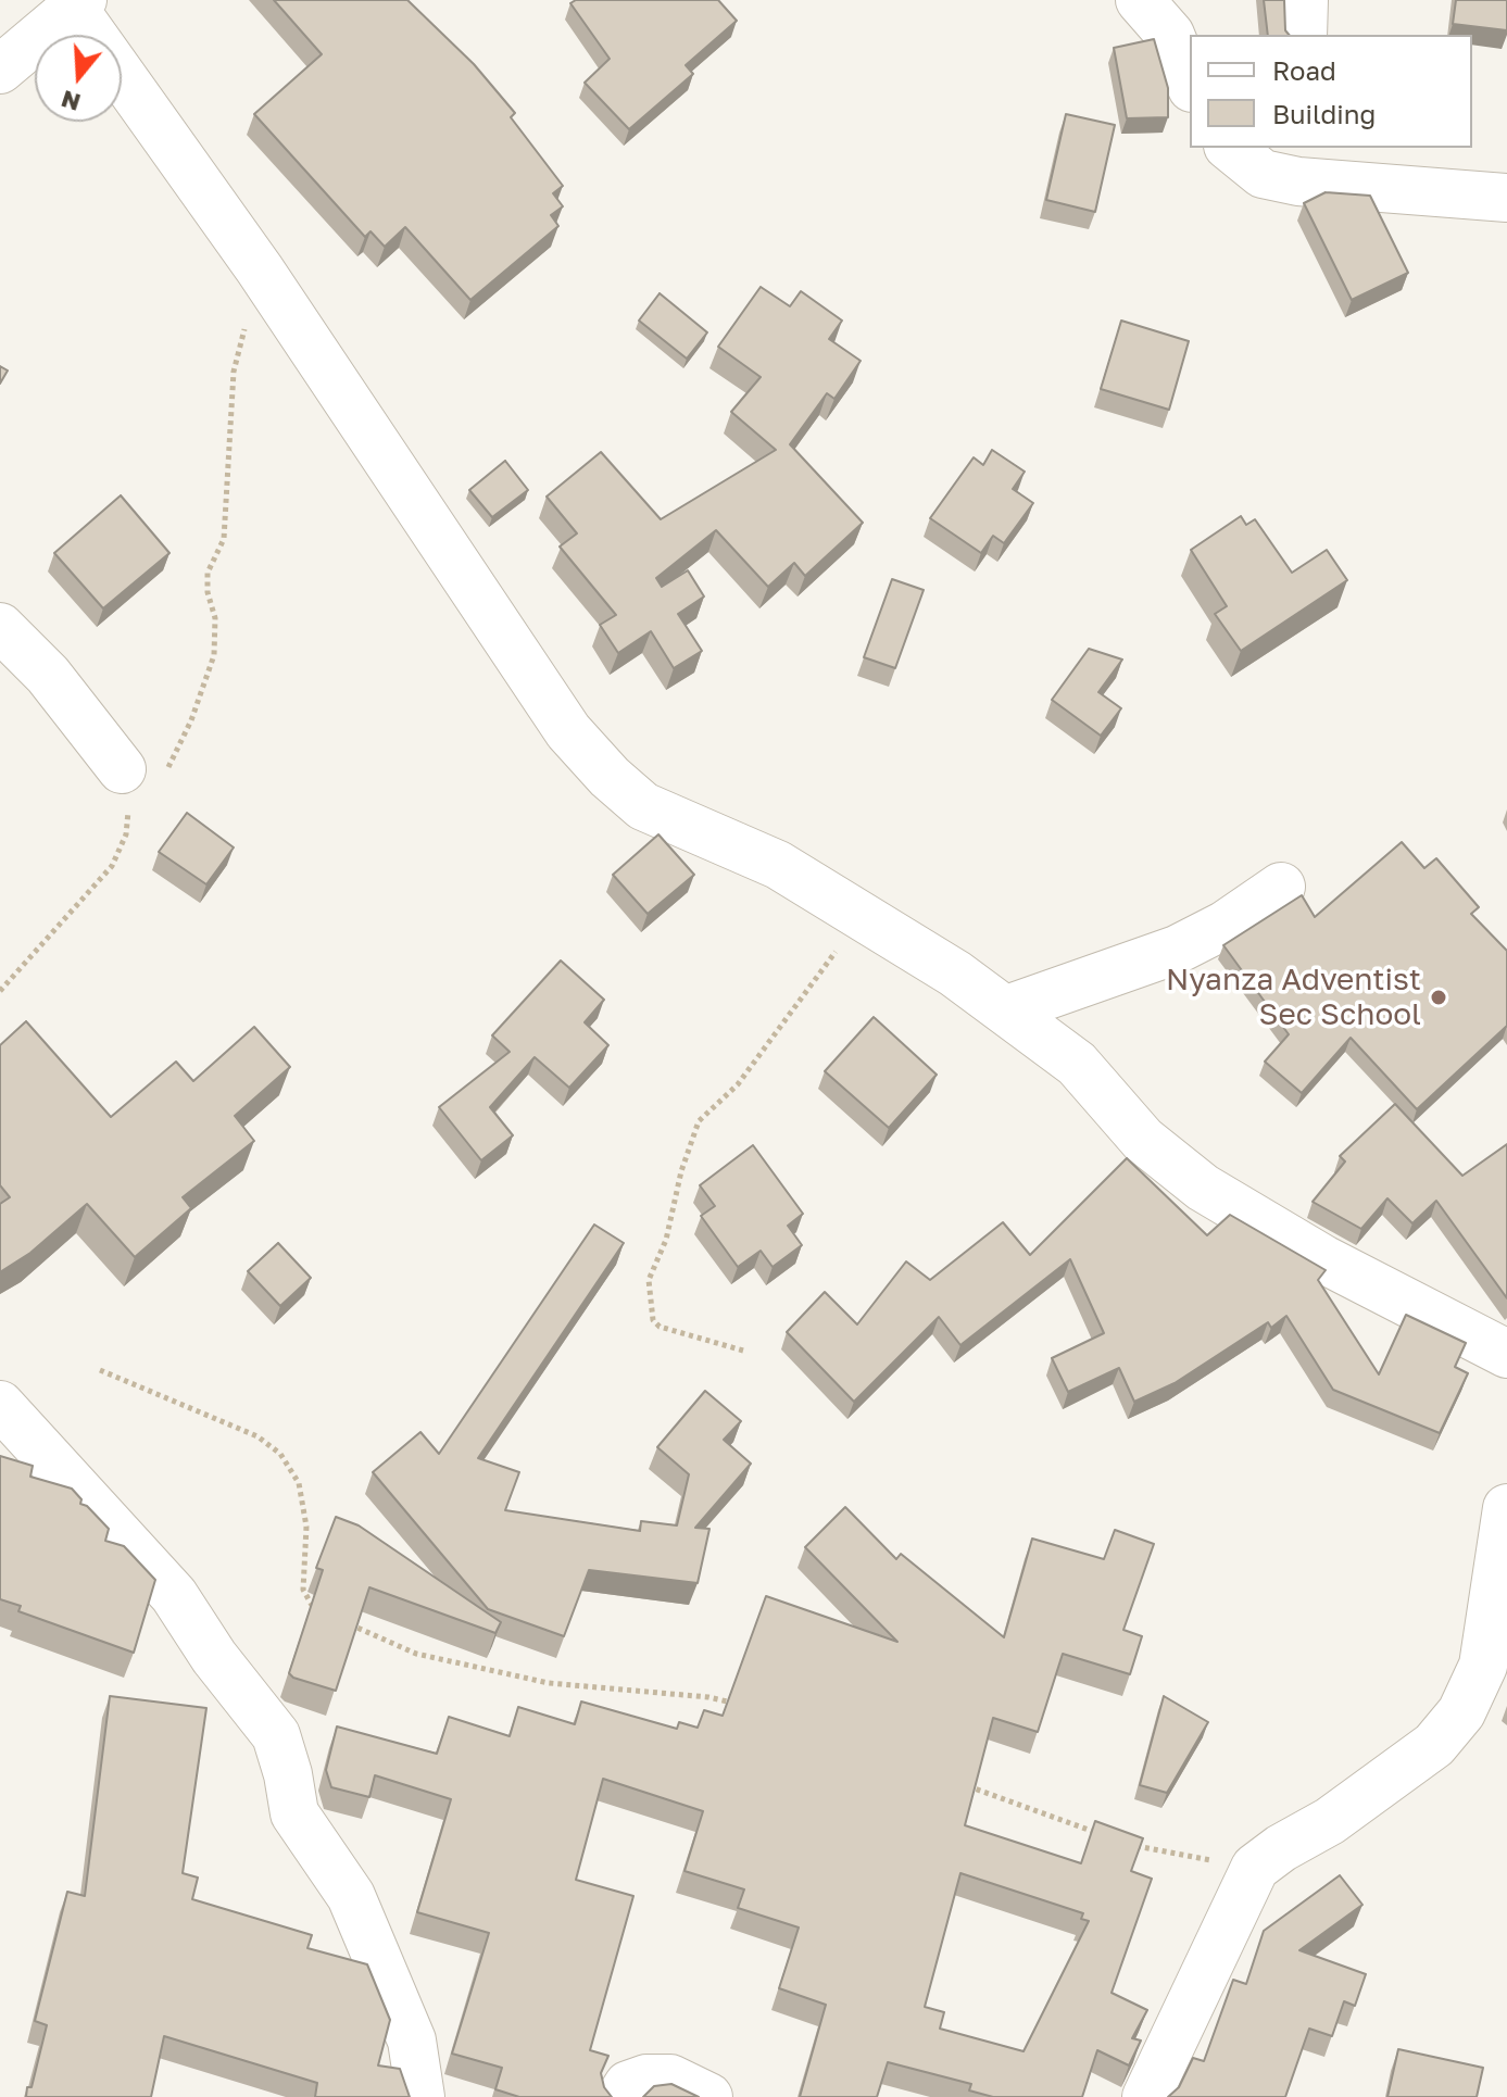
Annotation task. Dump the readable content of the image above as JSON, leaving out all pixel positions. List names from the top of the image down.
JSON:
{
  "places": ["Nyanza Adventist Sec School"],
  "legend": ["Road", "Building"],
  "north": "bottom"
}
